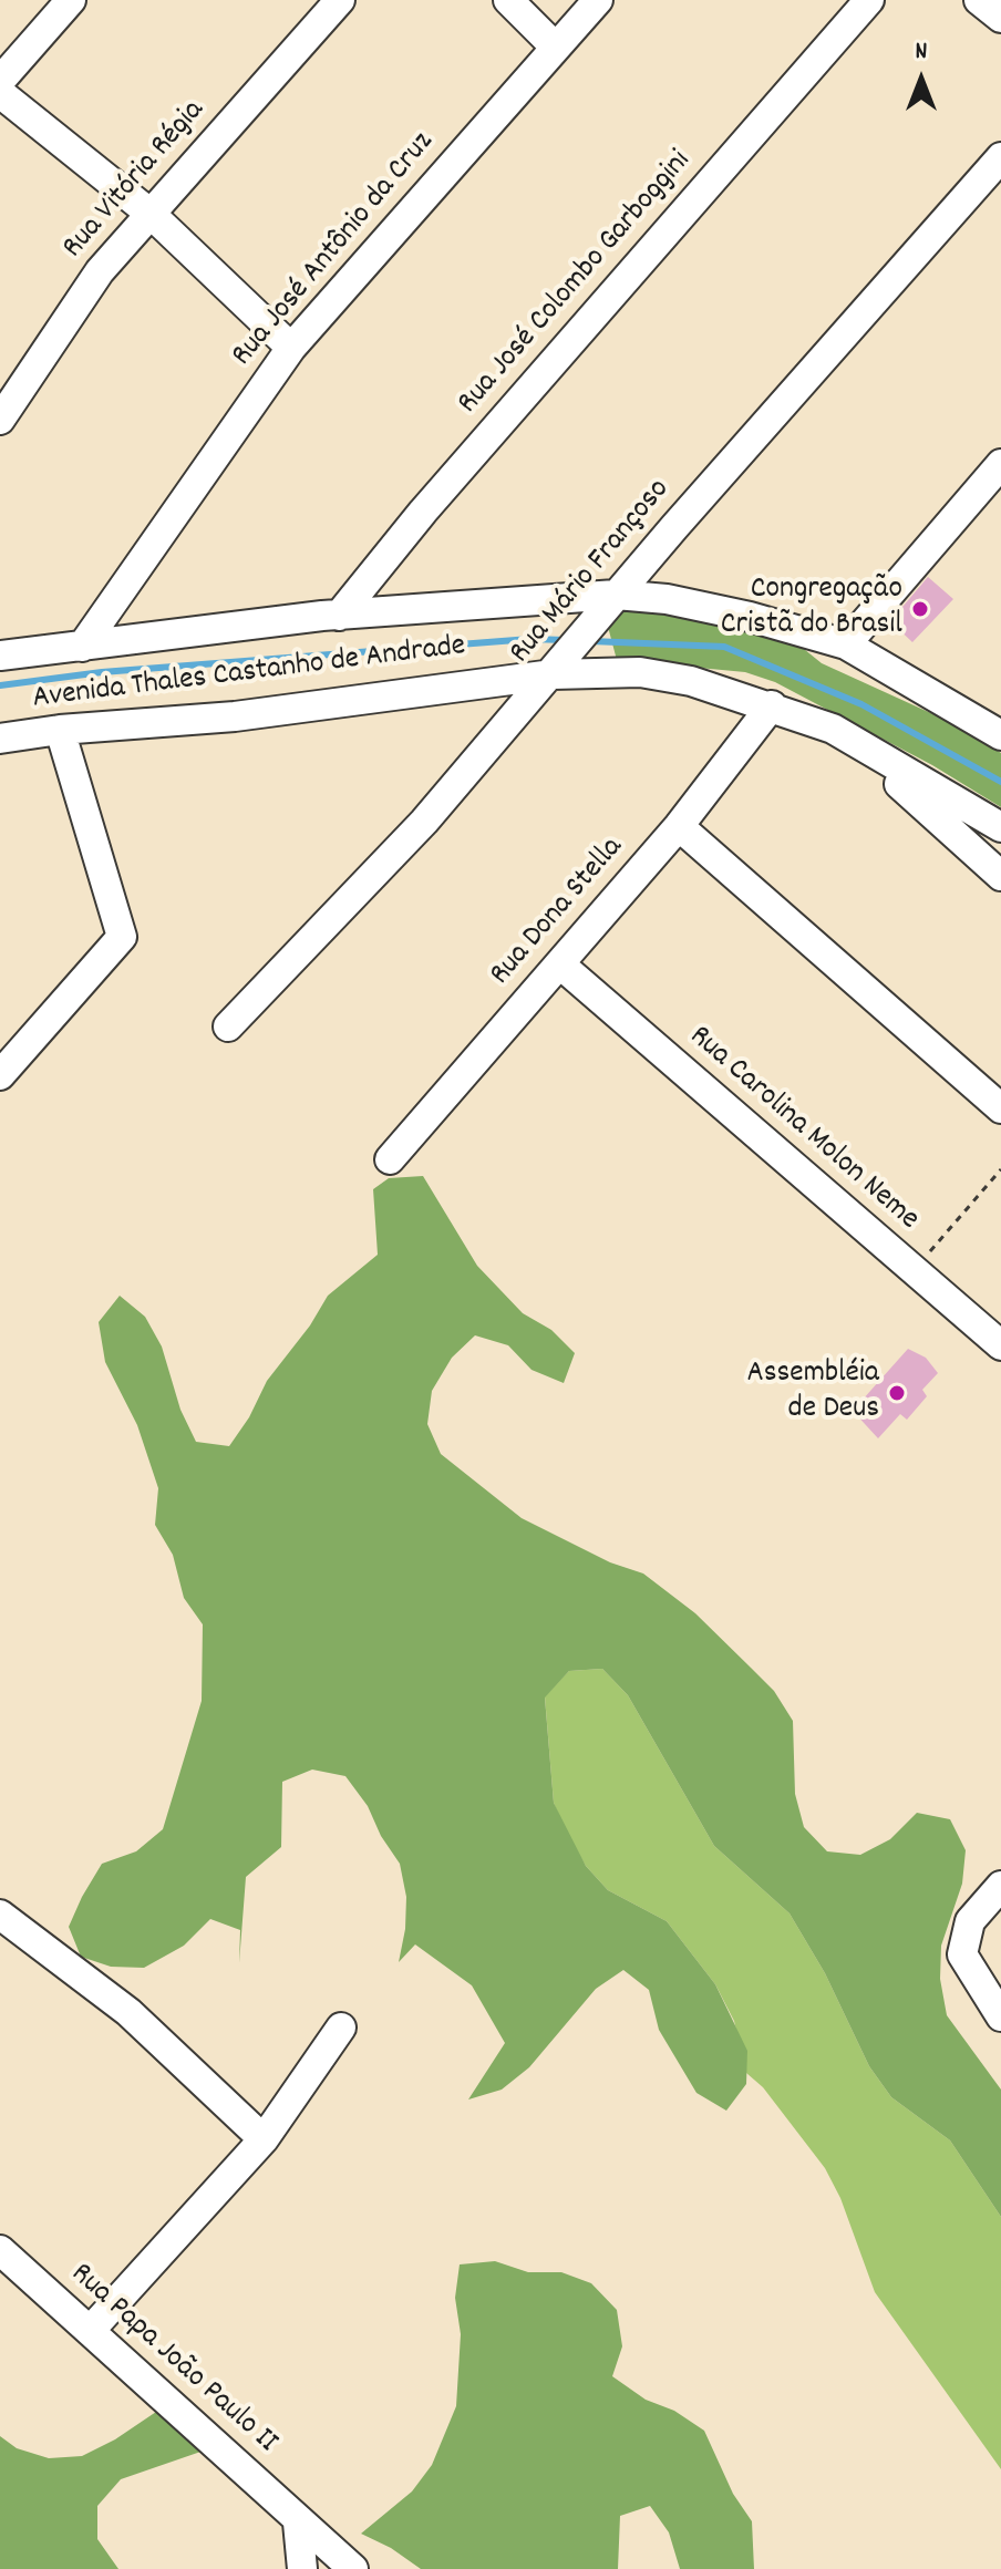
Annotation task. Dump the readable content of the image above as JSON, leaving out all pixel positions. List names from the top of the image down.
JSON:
{
  "streets": {
    "street": [
      "Rua Vitória Régia",
      "Rua José Antônio da Cruz",
      "Rua José Colombo Garboggini",
      "Rua Mário Françoso",
      "Avenida Thales Castanho de Andrade",
      "Rua Dona Stella",
      "Rua Carolina Molon Neme",
      "Rua Papa João Paulo II"
    ]
  },
  "crossings": [
    ["Rua José Antônio da Cruz", "Avenida Thales Castanho de Andrade"],
    ["Rua José Colombo Garboggini", "Avenida Thales Castanho de Andrade"],
    ["Rua Mário Françoso", "Avenida Thales Castanho de Andrade"],
    ["Avenida Thales Castanho de Andrade", "Rua Dona Stella"],
    ["Rua Dona Stella", "Rua Carolina Molon Neme"]
  ],
  "places": ["Congregação Cristã do Brasil", "Assembléia de Deus"],
  "north": "top"
}
